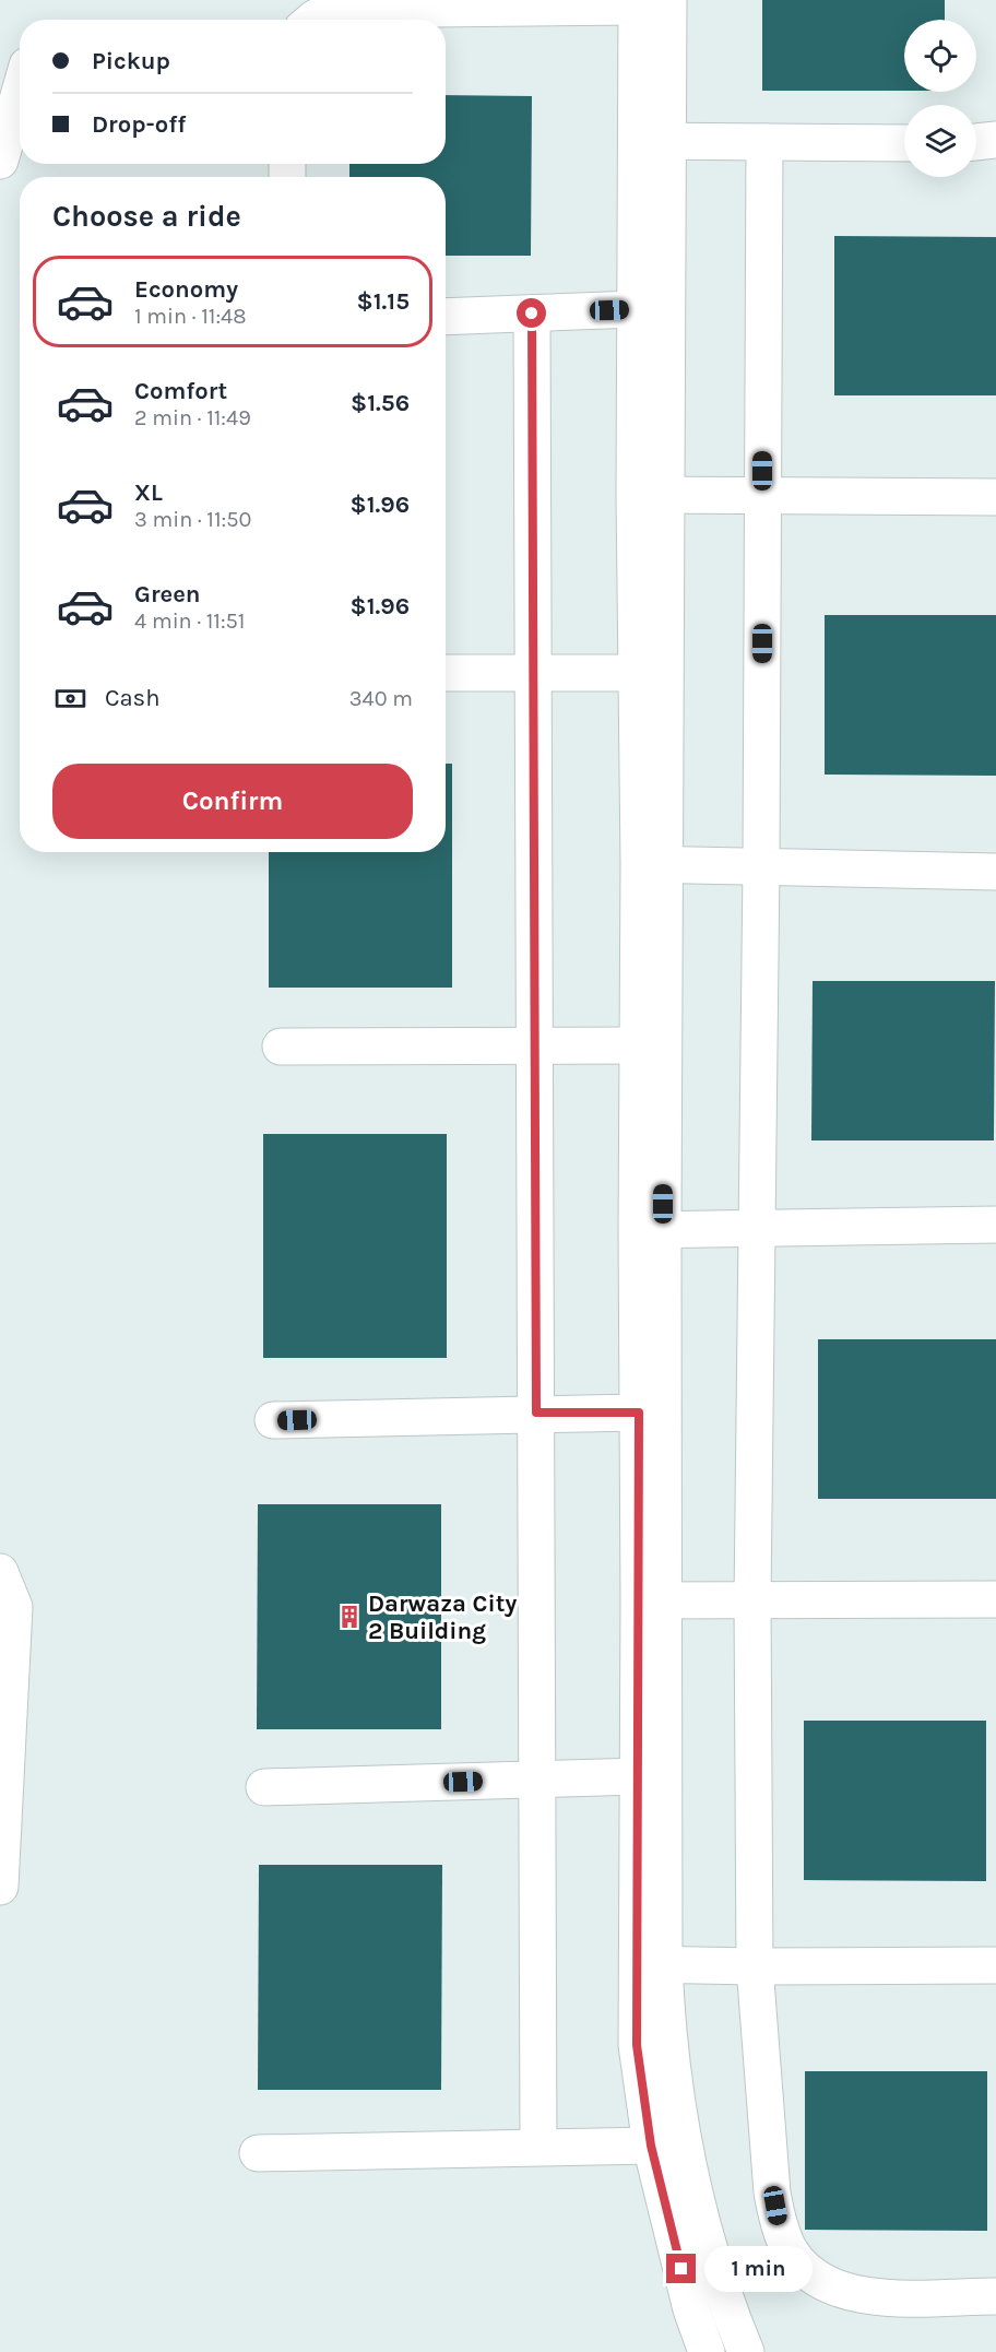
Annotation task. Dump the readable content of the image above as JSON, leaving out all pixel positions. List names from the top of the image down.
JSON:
{
  "places": {
    "building": ["Darwaza City 2 Building"]
  },
  "page": {
    "banner": ["Pickup", "Drop-off"],
    "heading": "Choose a ride",
    "list": [
      {
        "name": "Economy",
        "note": "1 min · 11:48",
        "value": "$1.15"
      },
      {
        "name": "Comfort",
        "note": "2 min · 11:49",
        "value": "$1.56"
      },
      {
        "name": "XL",
        "note": "3 min · 11:50",
        "value": "$1.96"
      },
      {
        "name": "Green",
        "note": "4 min · 11:51",
        "value": "$1.96"
      }
    ],
    "pay": ["Cash", "340 m"],
    "buttons": "Confirm",
    "bubble": "1 min"
  }
}
